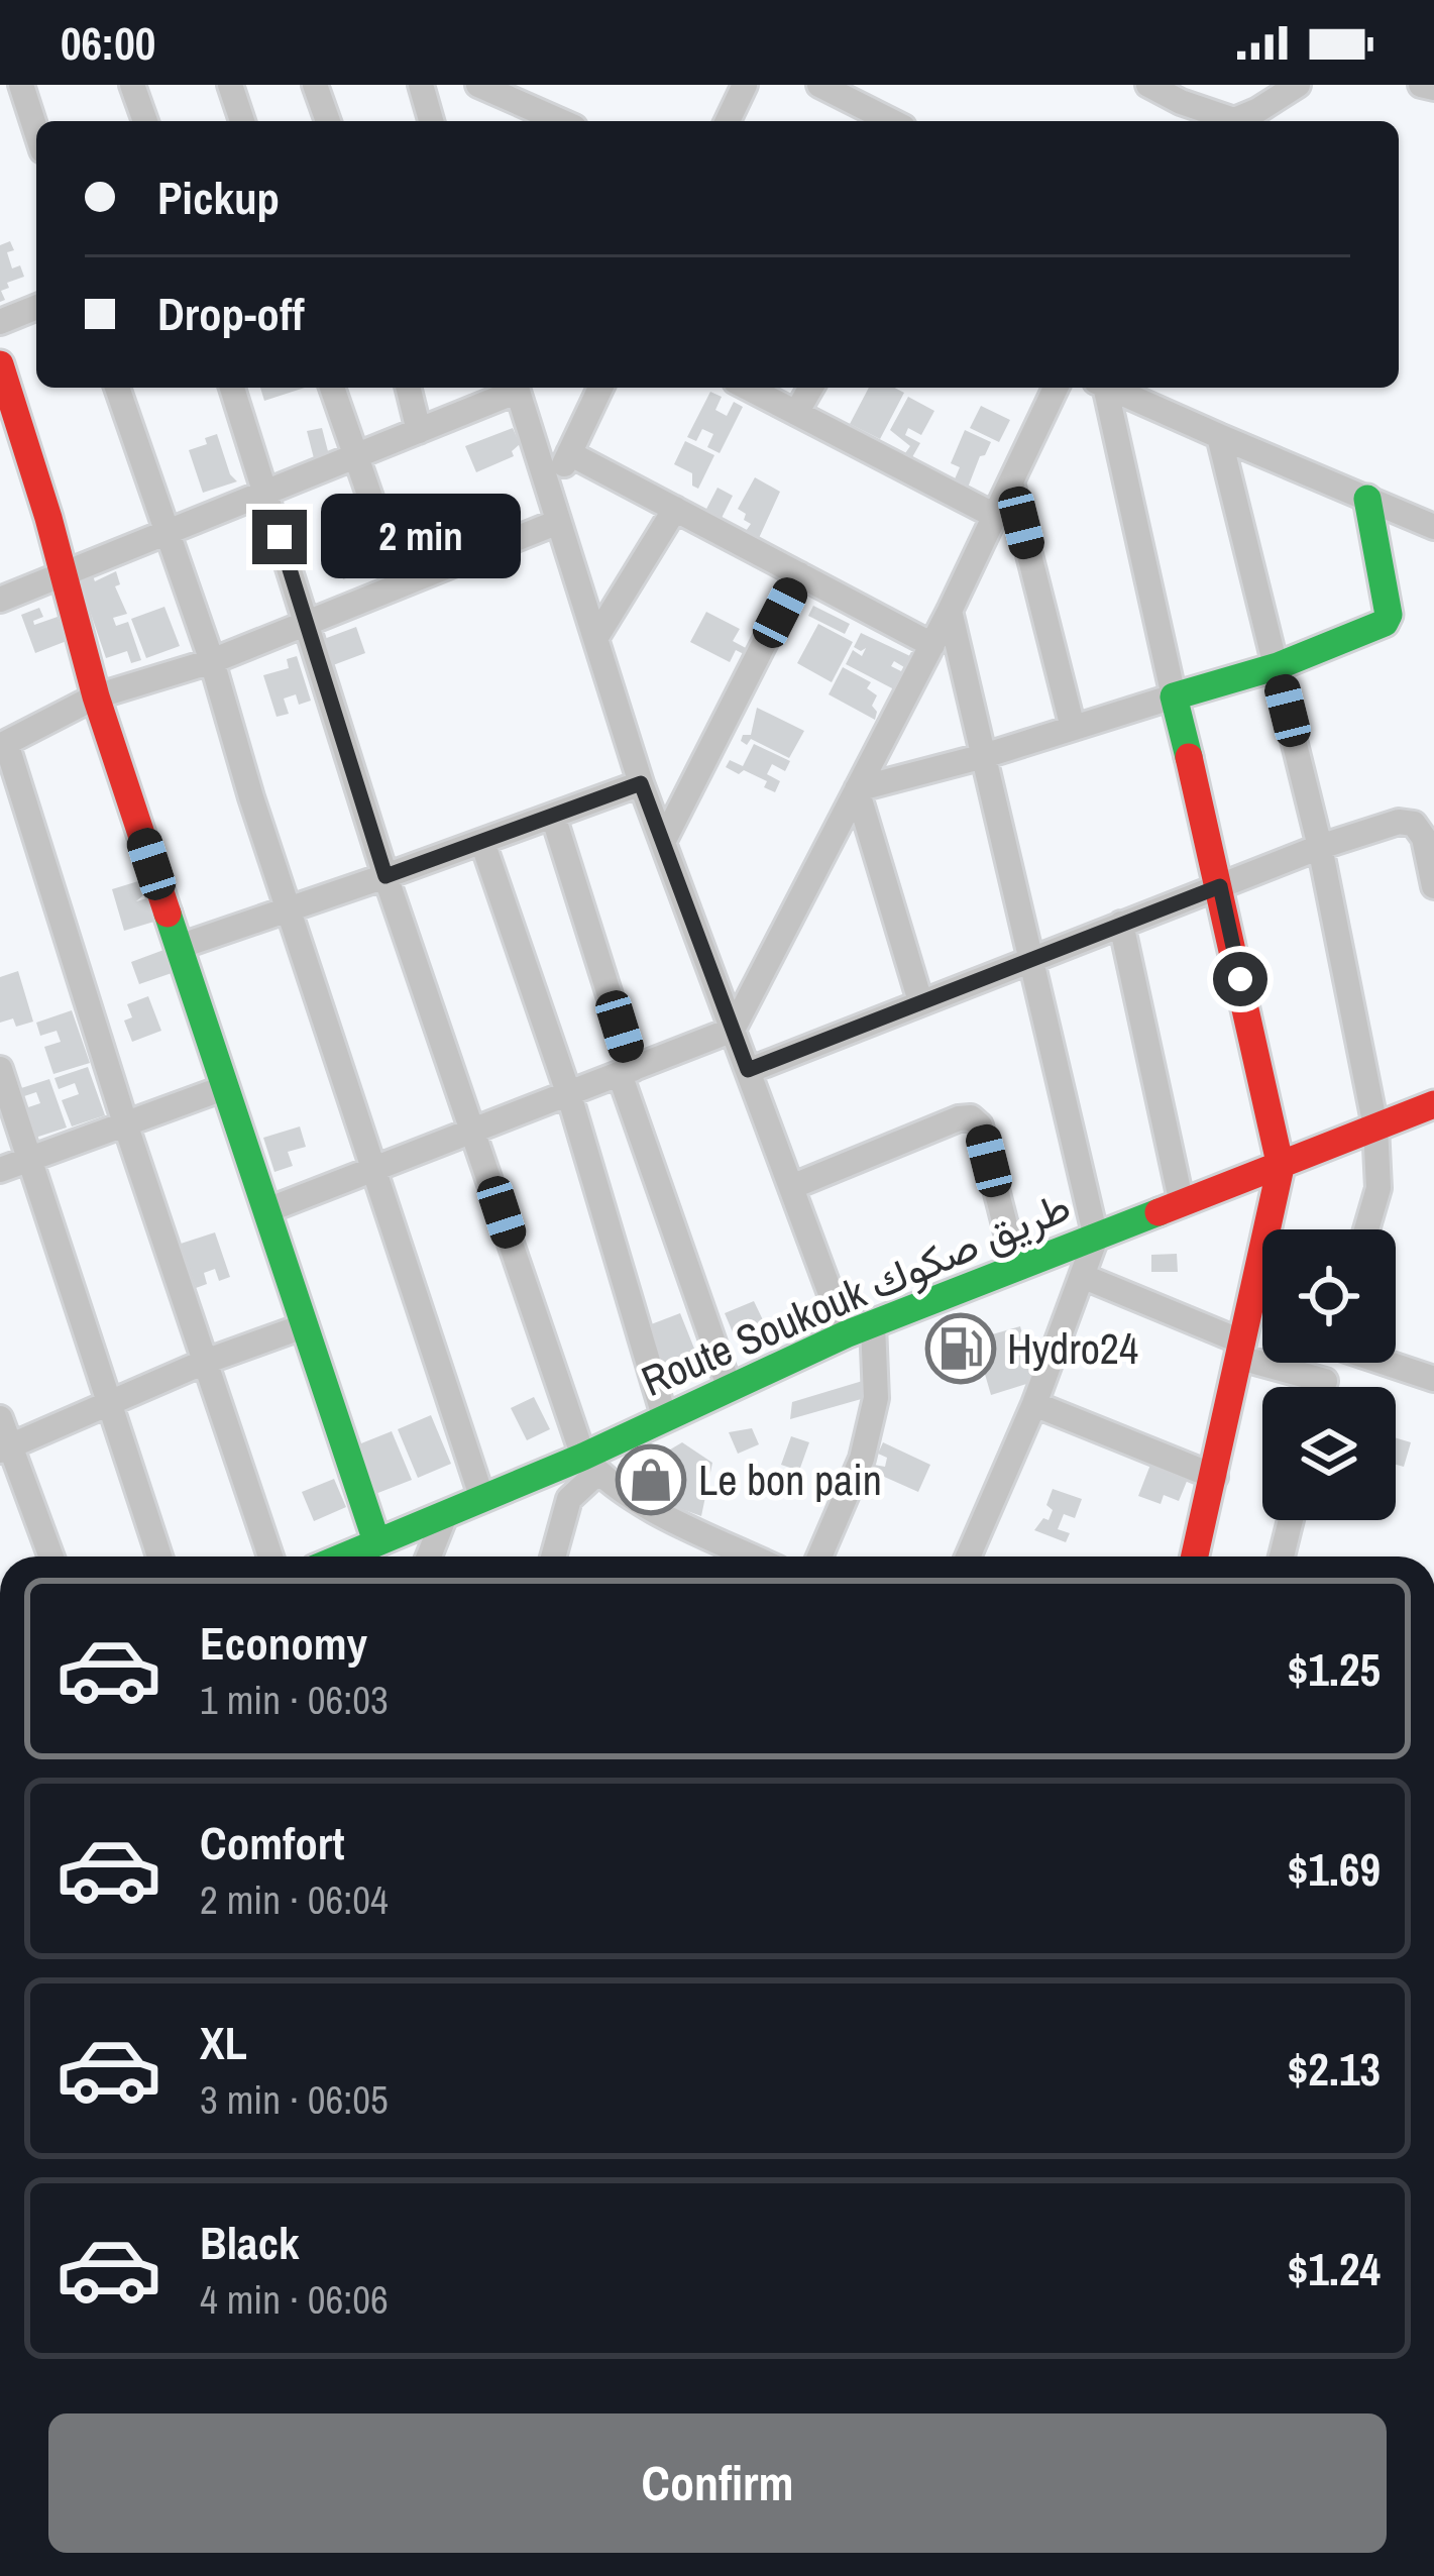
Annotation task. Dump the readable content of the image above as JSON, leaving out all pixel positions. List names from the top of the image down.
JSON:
{
  "streets": {
    "street": ["Route Soukouk طريق صكوك"]
  },
  "places": {
    "fuel station": ["Hydro24"],
    "shop": ["Le bon pain"]
  },
  "page": {
    "status": "06:00",
    "banner": ["Pickup", "Drop-off"],
    "bubble": "2 min",
    "list": [
      {
        "name": "Economy",
        "note": "1 min · 06:03",
        "value": "$1.25"
      },
      {
        "name": "Comfort",
        "note": "2 min · 06:04",
        "value": "$1.69"
      },
      {
        "name": "XL",
        "note": "3 min · 06:05",
        "value": "$2.13"
      },
      {
        "name": "Black",
        "note": "4 min · 06:06",
        "value": "$1.24"
      }
    ],
    "buttons": "Confirm"
  }
}
